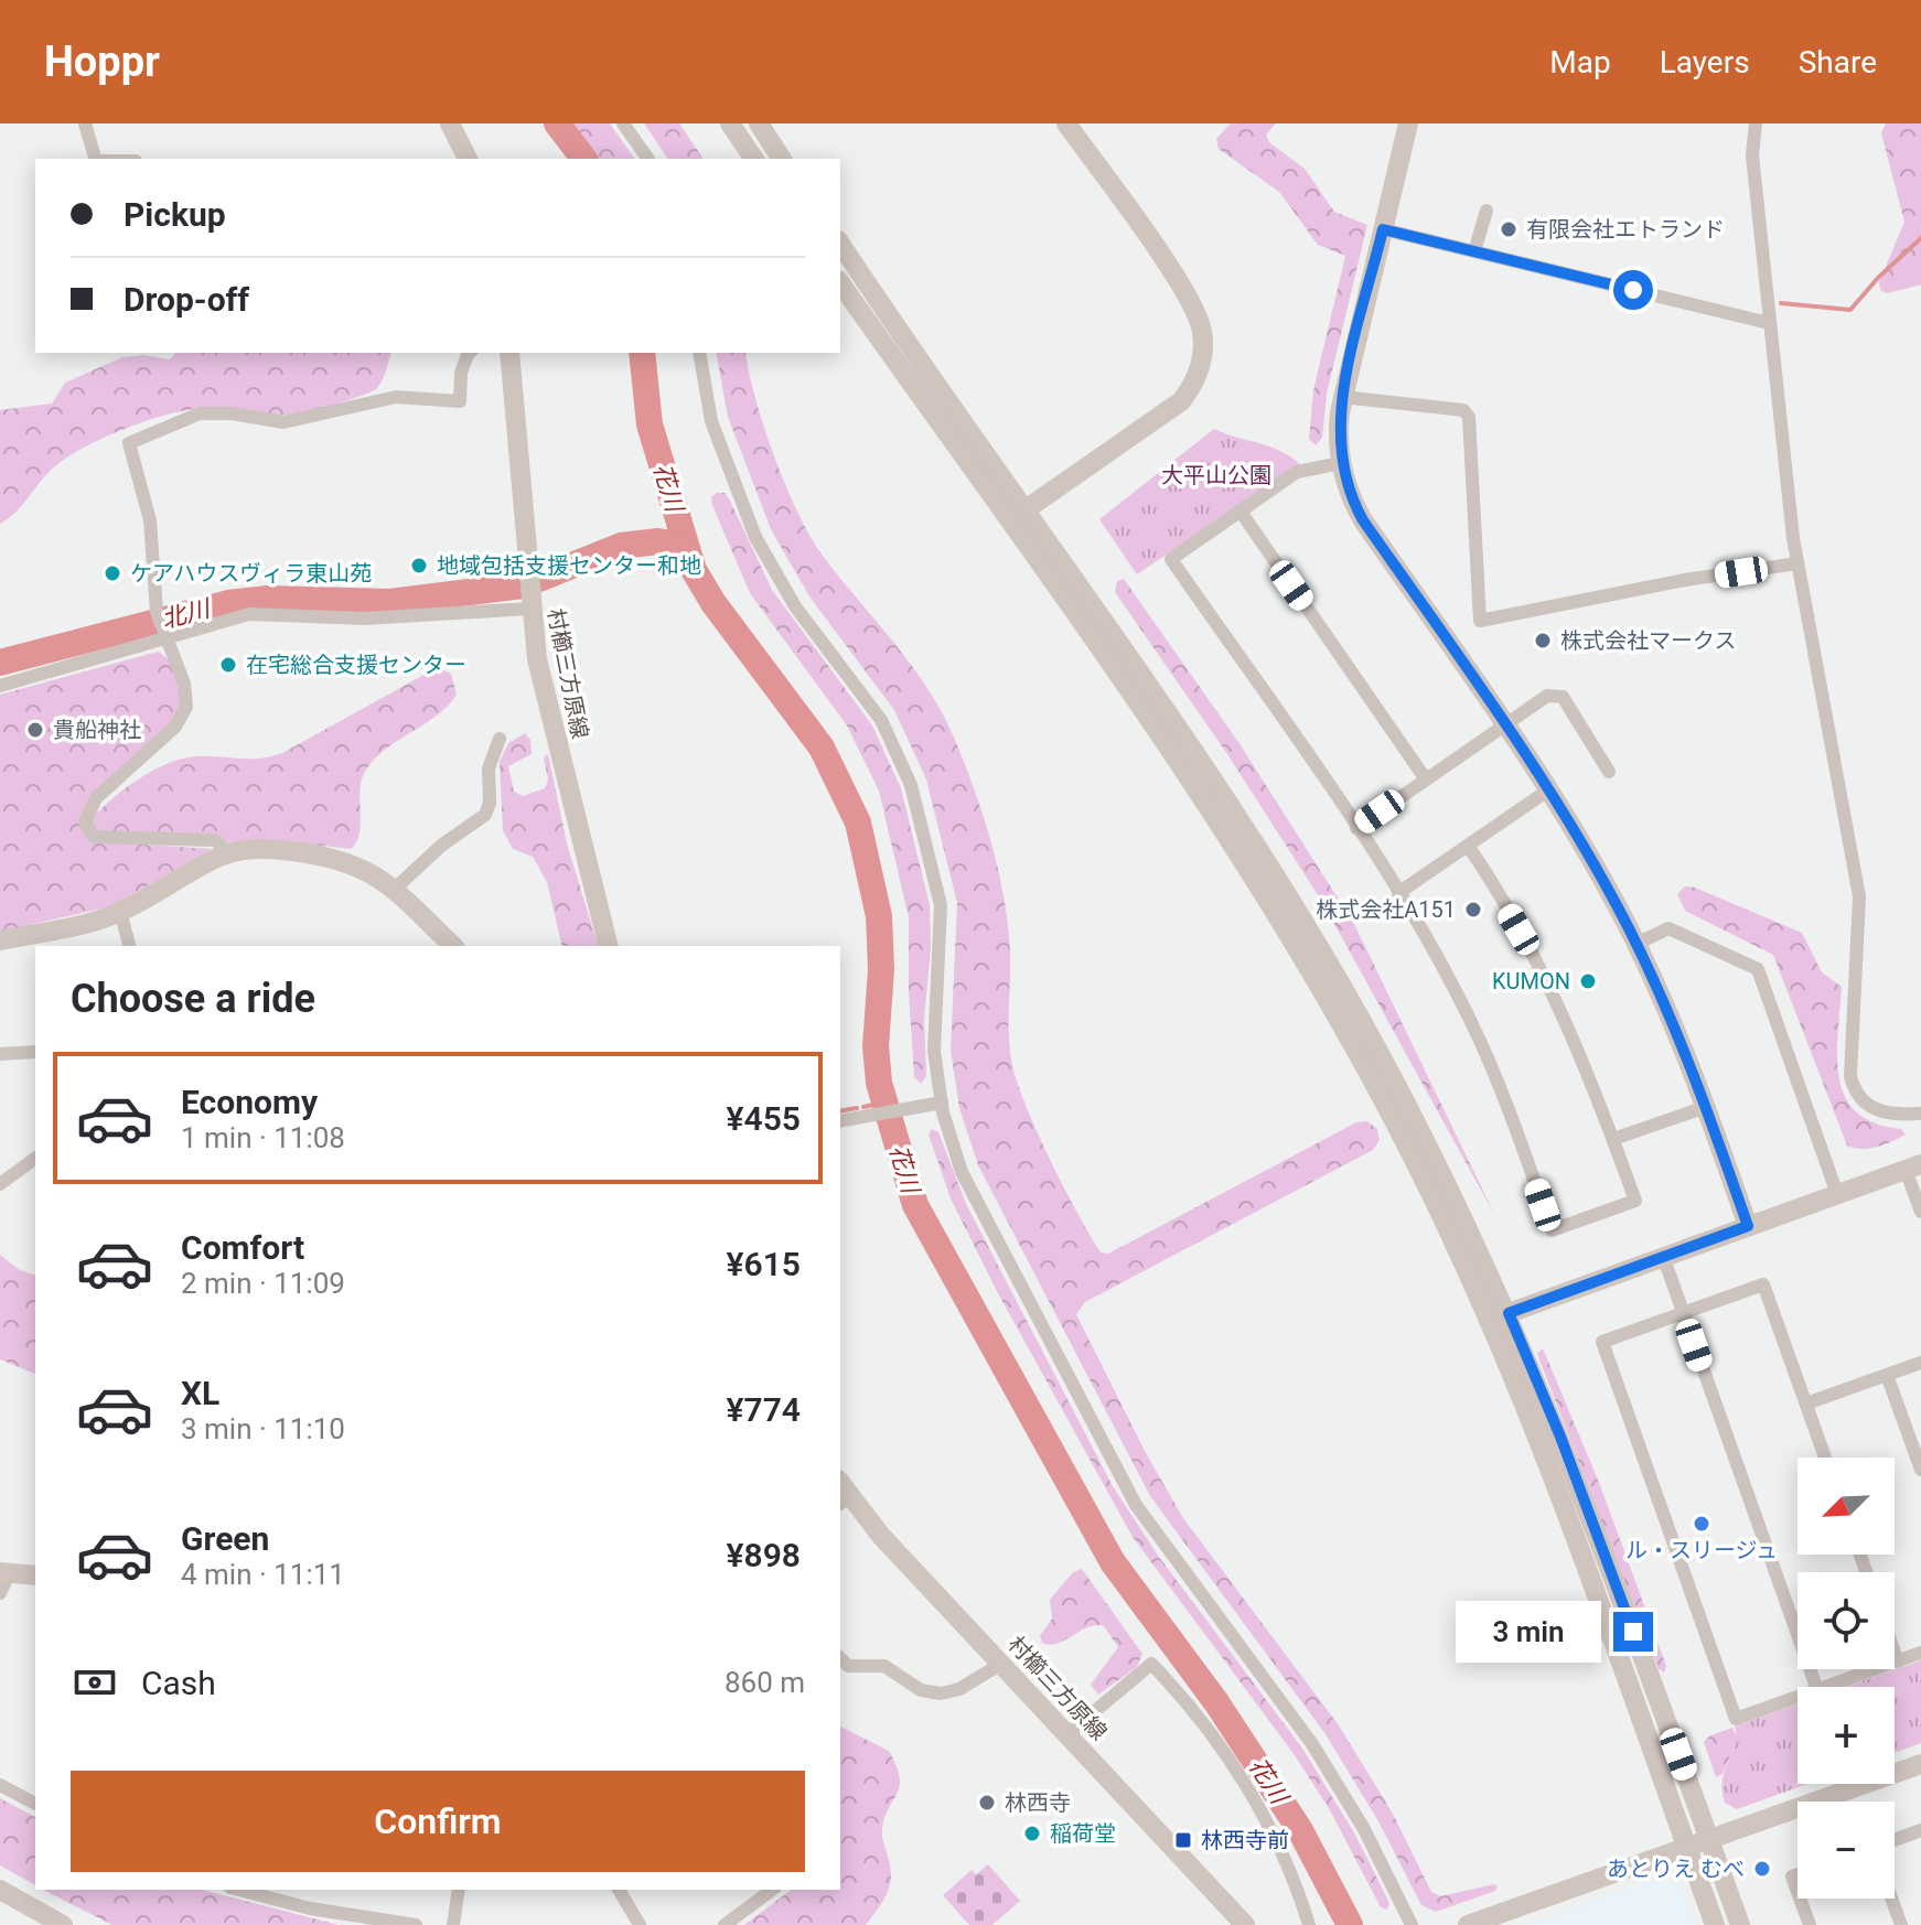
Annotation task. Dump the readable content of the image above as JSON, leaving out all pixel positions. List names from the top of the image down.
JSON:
{
  "streets": {
    "street": ["村櫛三方原線"]
  },
  "water": ["花川", "北川"],
  "parks": ["大平山公園"],
  "places": {
    "other": [
      "有限会社エトランド",
      "地域包括支援センター和地",
      "ケアハウスヴィラ東山苑",
      "株式会社マークス",
      "在宅総合支援センター",
      "貴船神社",
      "株式会社A151",
      "KUMON",
      "ル・スリージュ",
      "林西寺",
      "稲荷堂",
      "あとりえ むべ"
    ],
    "transit": ["林西寺前"]
  },
  "north": "bottom left",
  "page": {
    "header": "Hoppr",
    "nav": ["Map", "Layers", "Share"],
    "banner": ["Pickup", "Drop-off"],
    "heading": "Choose a ride",
    "list": [
      {
        "name": "Economy",
        "note": "1 min · 11:08",
        "value": "¥455"
      },
      {
        "name": "Comfort",
        "note": "2 min · 11:09",
        "value": "¥615"
      },
      {
        "name": "XL",
        "note": "3 min · 11:10",
        "value": "¥774"
      },
      {
        "name": "Green",
        "note": "4 min · 11:11",
        "value": "¥898"
      }
    ],
    "map_buttons": ["+", "−"],
    "bubble": "3 min",
    "pay": ["Cash", "860 m"],
    "buttons": "Confirm"
  }
}
